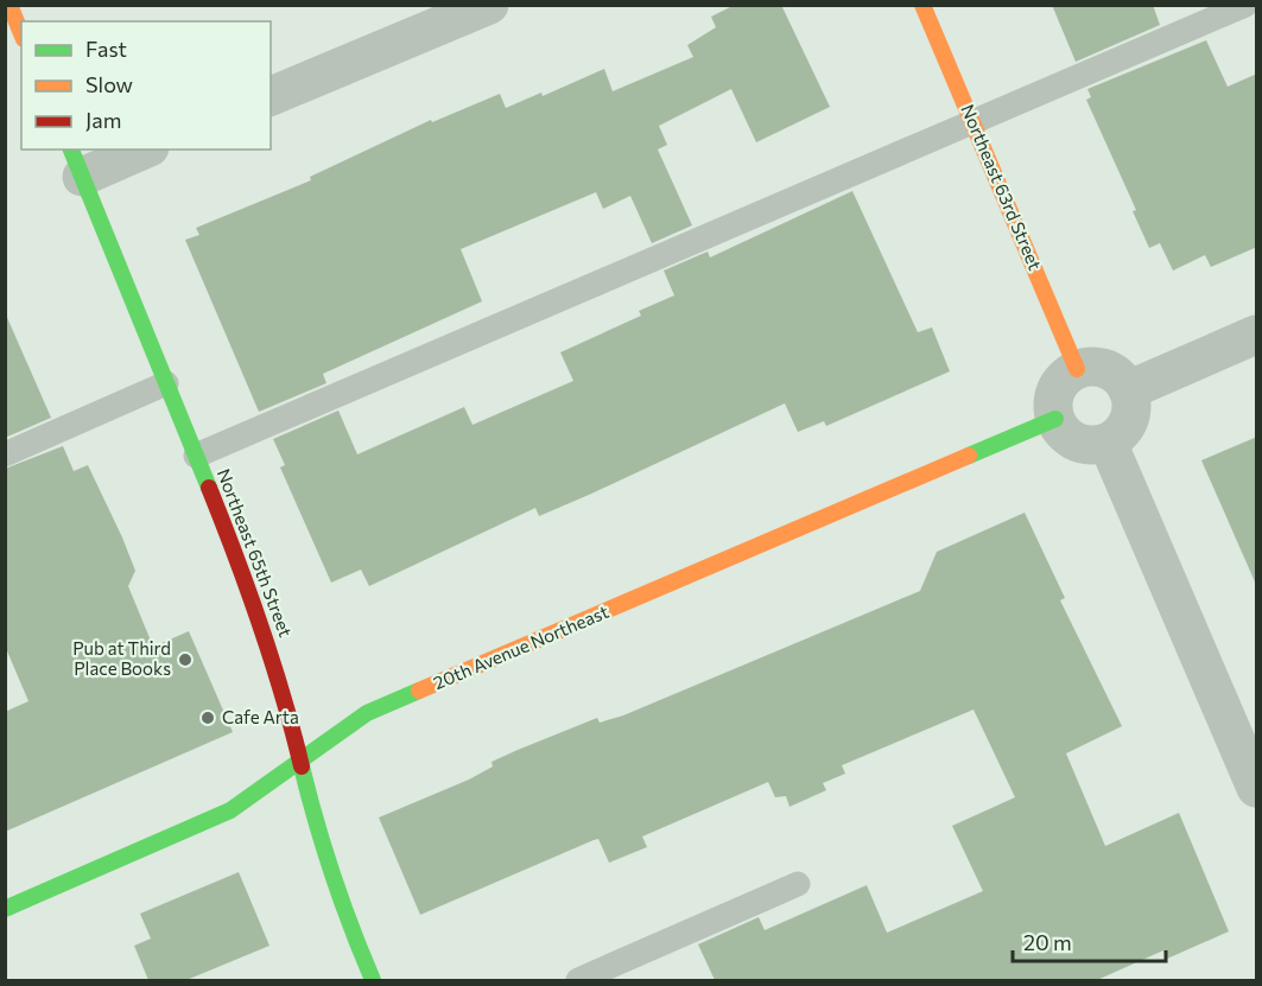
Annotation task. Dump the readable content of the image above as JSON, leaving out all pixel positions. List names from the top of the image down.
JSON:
{
  "streets": {
    "street": ["Northeast 63rd Street", "Northeast 65th Street", "20th Avenue Northeast"]
  },
  "crossings": [
    ["Northeast 63rd Street", "20th Avenue Northeast"],
    ["Northeast 65th Street", "20th Avenue Northeast"]
  ],
  "places": ["Pub at Third Place Books", "Cafe Arta"],
  "legend": ["Fast", "Slow", "Jam"],
  "scale_bar": "20 m"
}
